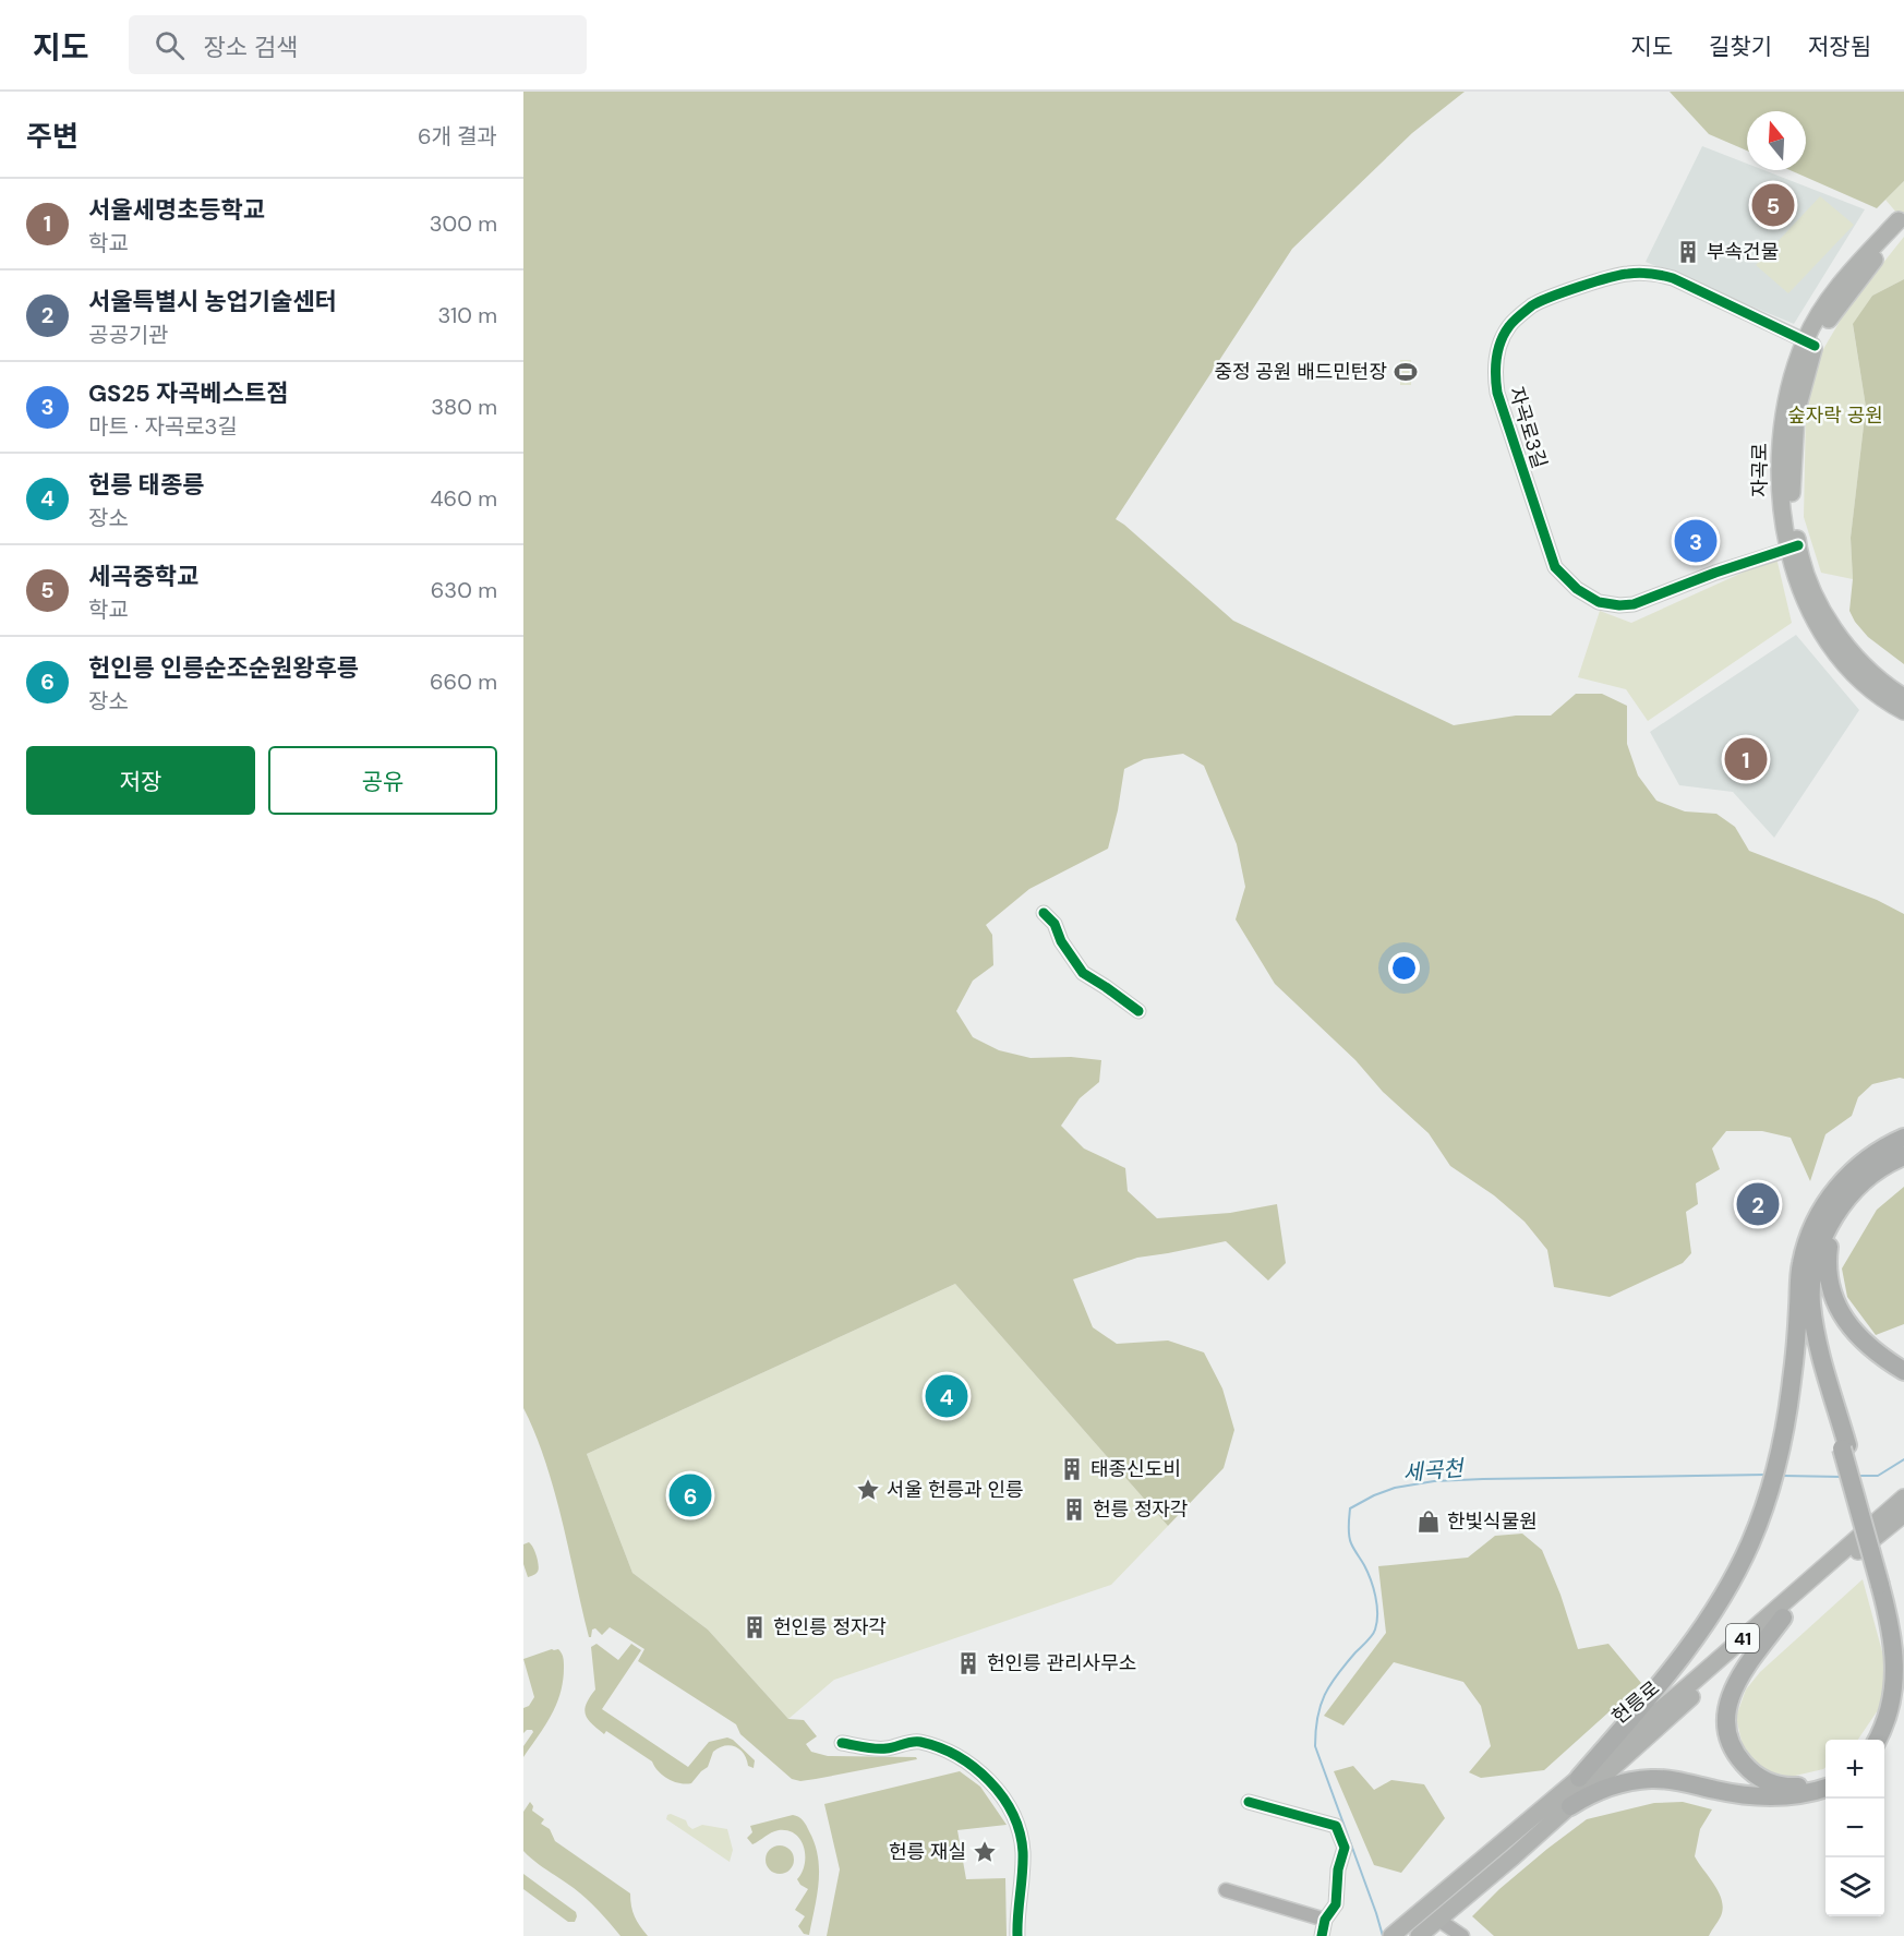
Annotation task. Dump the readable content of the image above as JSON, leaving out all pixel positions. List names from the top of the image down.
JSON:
{
  "streets": {
    "main road": ["자곡로", "41", "헌릉로"],
    "street": ["자곡로3길"]
  },
  "crossings": [
    ["자곡로3길", "자곡로"]
  ],
  "water": ["세곡천"],
  "parks": ["숲자락 공원"],
  "places": {
    "building": [
      "부속건물",
      "태종신도비",
      "헌릉 정자각",
      "헌인릉 정자각",
      "헌인릉 관리사무소"
    ],
    "sports": ["중정 공원 배드민턴장"],
    "place": ["서울 헌릉과 인릉", "헌릉 재실"],
    "shop": ["한빛식물원"]
  },
  "north": "top",
  "page": {
    "header": "지도",
    "search": "장소 검색",
    "nav": ["지도", "길찾기", "저장됨"],
    "heading": ["주변", "6개 결과"],
    "list": [
      {
        "mark": "1",
        "name": "서울세명초등학교",
        "note": "학교",
        "value": "300 m"
      },
      {
        "mark": "2",
        "name": "서울특별시 농업기술센터",
        "note": "공공기관",
        "value": "310 m"
      },
      {
        "mark": "3",
        "name": "GS25 자곡베스트점",
        "note": "마트 · 자곡로3길",
        "value": "380 m"
      },
      {
        "mark": "4",
        "name": "헌릉 태종릉",
        "note": "장소",
        "value": "460 m"
      },
      {
        "mark": "5",
        "name": "세곡중학교",
        "note": "학교",
        "value": "630 m"
      },
      {
        "mark": "6",
        "name": "헌인릉 인릉순조순원왕후릉",
        "note": "장소",
        "value": "660 m"
      }
    ],
    "pins": [
      "5",
      "3",
      "1",
      "2",
      "4",
      "6"
    ],
    "buttons": ["저장", "공유"],
    "map_buttons": ["+", "−"]
  }
}
